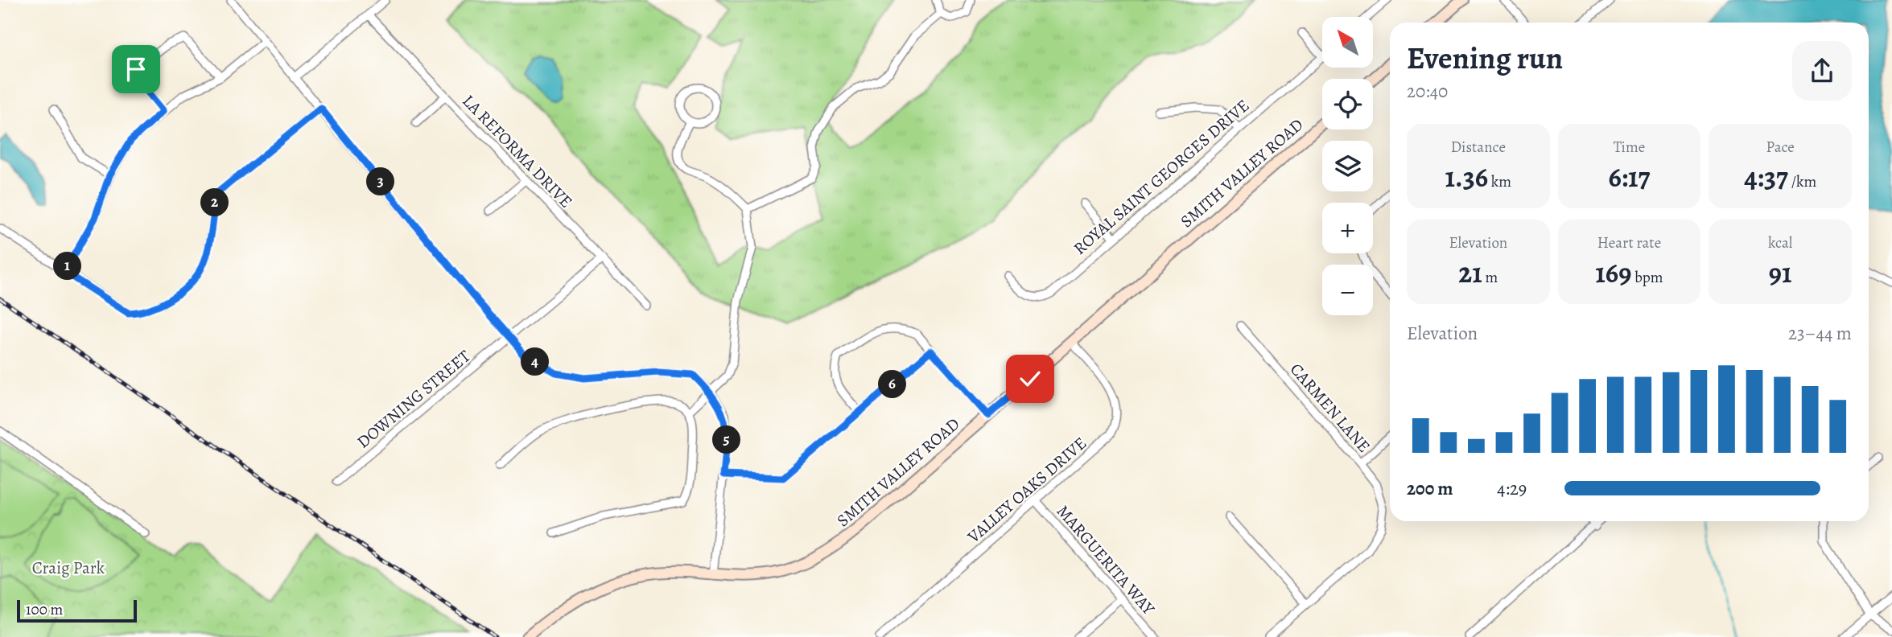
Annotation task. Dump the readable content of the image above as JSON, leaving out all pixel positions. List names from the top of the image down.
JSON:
{
  "streets": {
    "main road": ["SMITH VALLEY ROAD"],
    "street": [
      "LA REFORMA DRIVE",
      "ROYAL SAINT GEORGES DRIVE",
      "DOWNING STREET",
      "CARMEN LANE",
      "VALLEY OAKS DRIVE",
      "MARGUERITA WAY"
    ]
  },
  "crossings": [
    ["LA REFORMA DRIVE", "DOWNING STREET"],
    ["SMITH VALLEY ROAD", "VALLEY OAKS DRIVE"],
    ["VALLEY OAKS DRIVE", "MARGUERITA WAY"]
  ],
  "parks": ["Craig Park"],
  "scale_bar": "100 m",
  "north": "top left",
  "page": {
    "map_buttons": ["+", "−"],
    "heading": ["Evening run", "20:40"],
    "stats": [
      ["Distance", "1.36 km"],
      ["Time", "6:17"],
      ["Pace", "4:37 /km"],
      ["Elevation", "21 m"],
      ["Heart rate", "169 bpm"],
      ["kcal", "91"]
    ],
    "pins": [
      "3",
      "2",
      "1",
      "4",
      "6",
      "5"
    ],
    "chart": ["Elevation", "23–44 m"],
    "list": [
      {
        "name": "200 m",
        "note": "4:29"
      }
    ],
    "scale": "100 m"
  }
}
